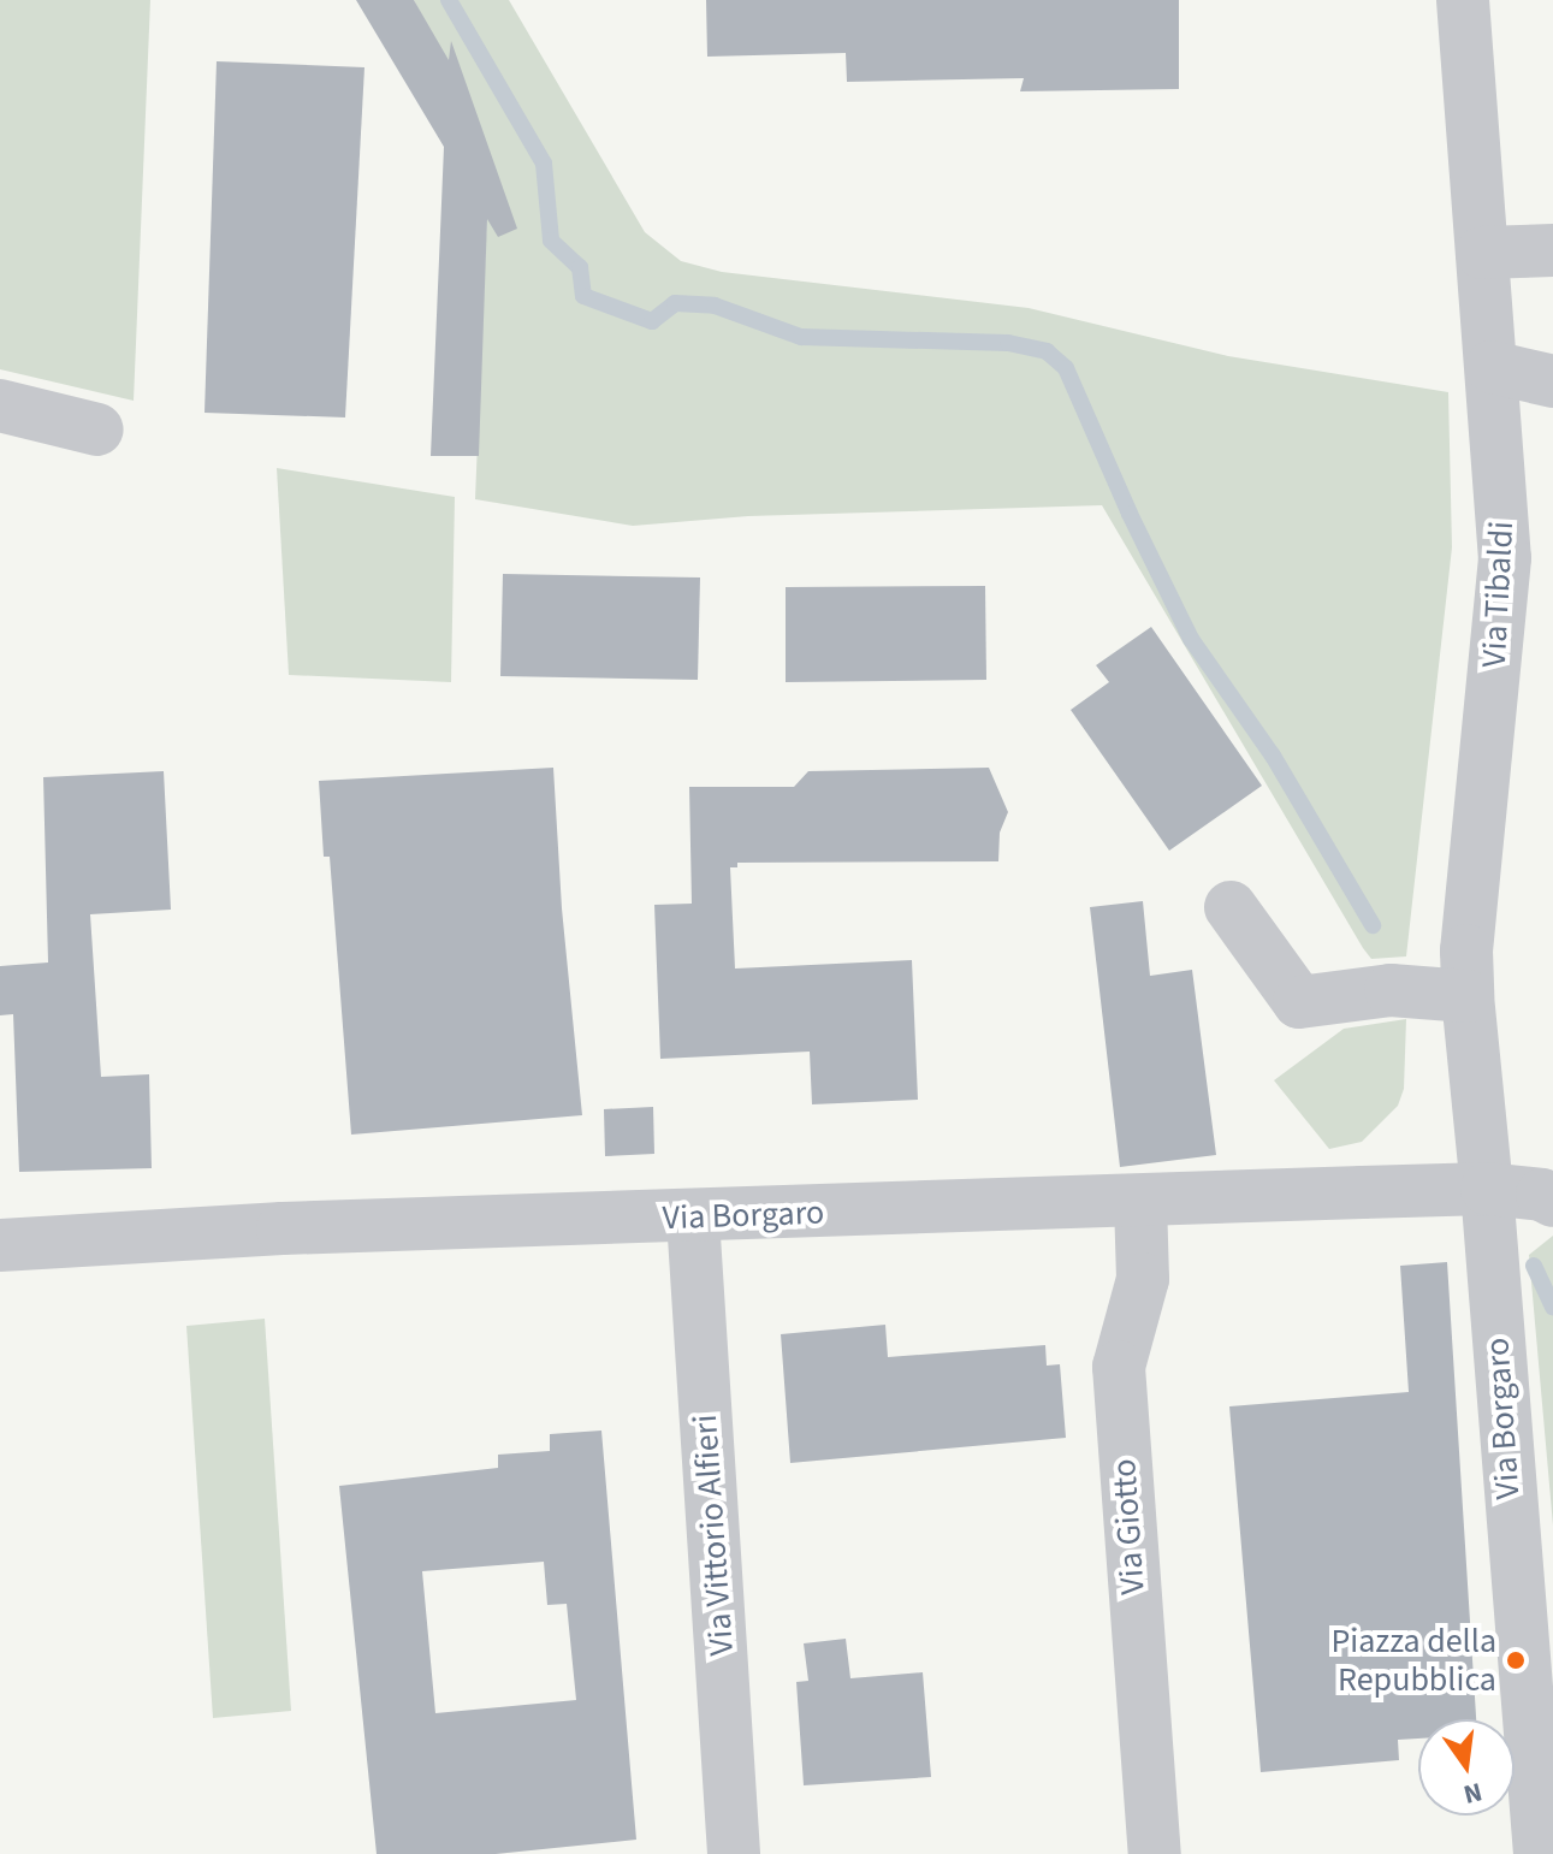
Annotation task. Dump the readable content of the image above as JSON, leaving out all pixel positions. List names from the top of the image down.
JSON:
{
  "streets": {
    "street": [
      "Via Tibaldi",
      "Via Borgaro",
      "Via Giotto",
      "Via Vittorio Alfieri"
    ]
  },
  "crossings": [
    ["Via Tibaldi", "Via Borgaro"],
    ["Via Borgaro", "Via Giotto"],
    ["Via Borgaro", "Via Vittorio Alfieri"]
  ],
  "places": ["Piazza della Repubblica"],
  "north": "bottom"
}
